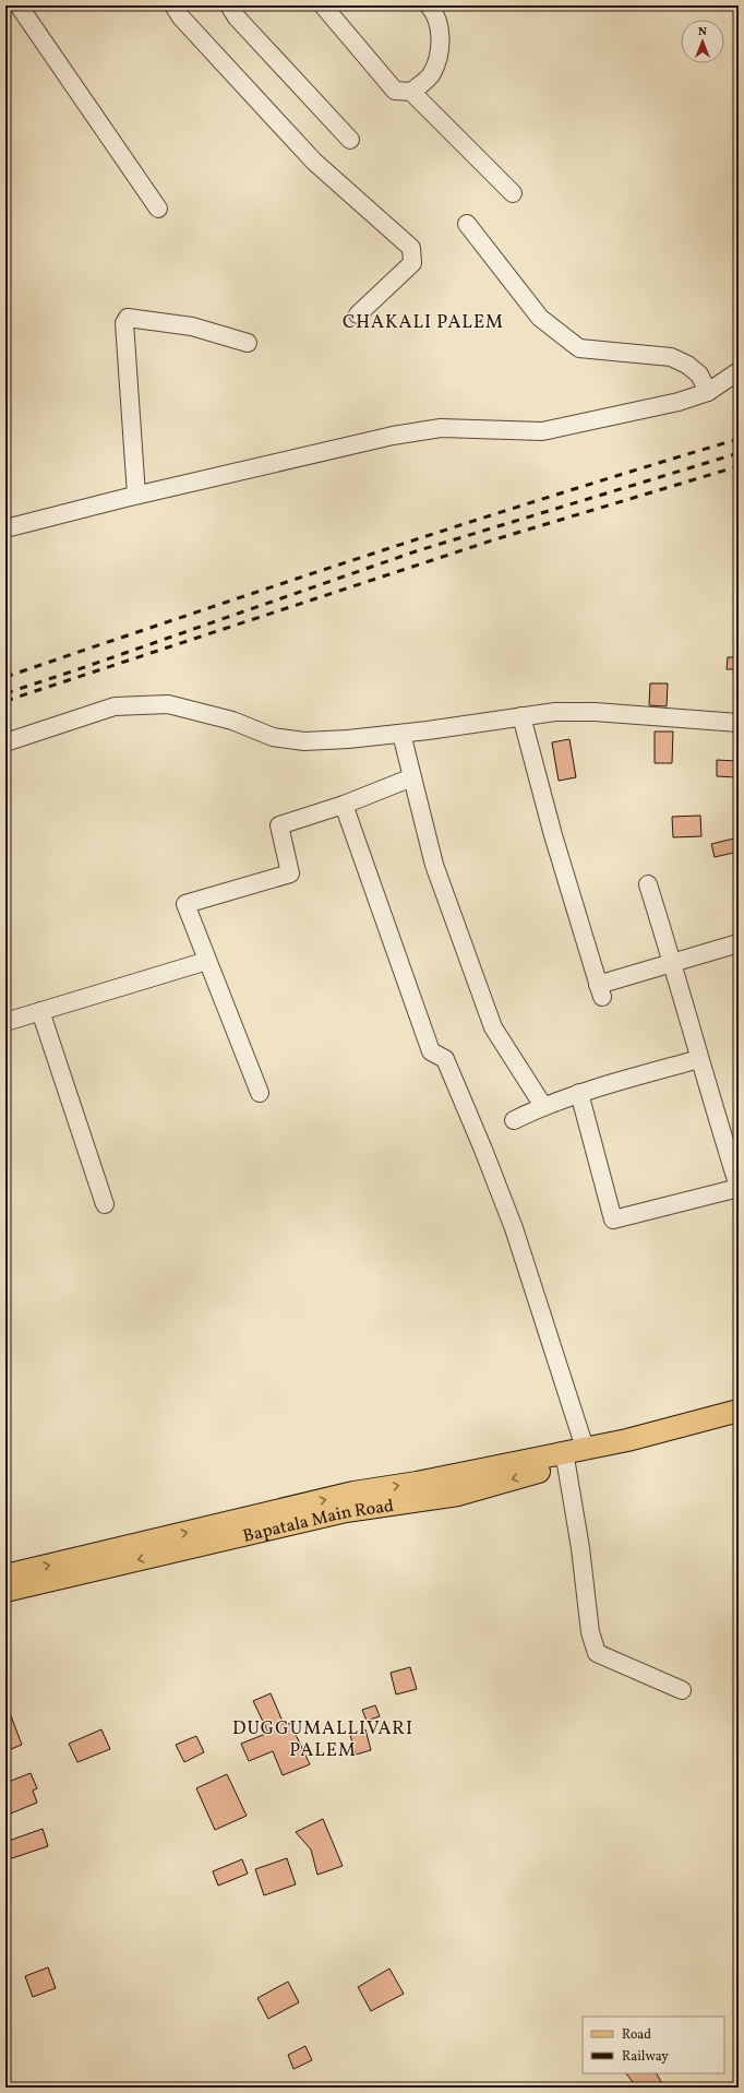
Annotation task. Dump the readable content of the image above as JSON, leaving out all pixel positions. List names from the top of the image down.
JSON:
{
  "streets": {
    "main road": ["Bapatala Main Road"]
  },
  "districts": ["CHAKALI PALEM", "DUGGUMALLIVARI PALEM"],
  "legend": ["Road", "Railway"],
  "north": "top"
}
